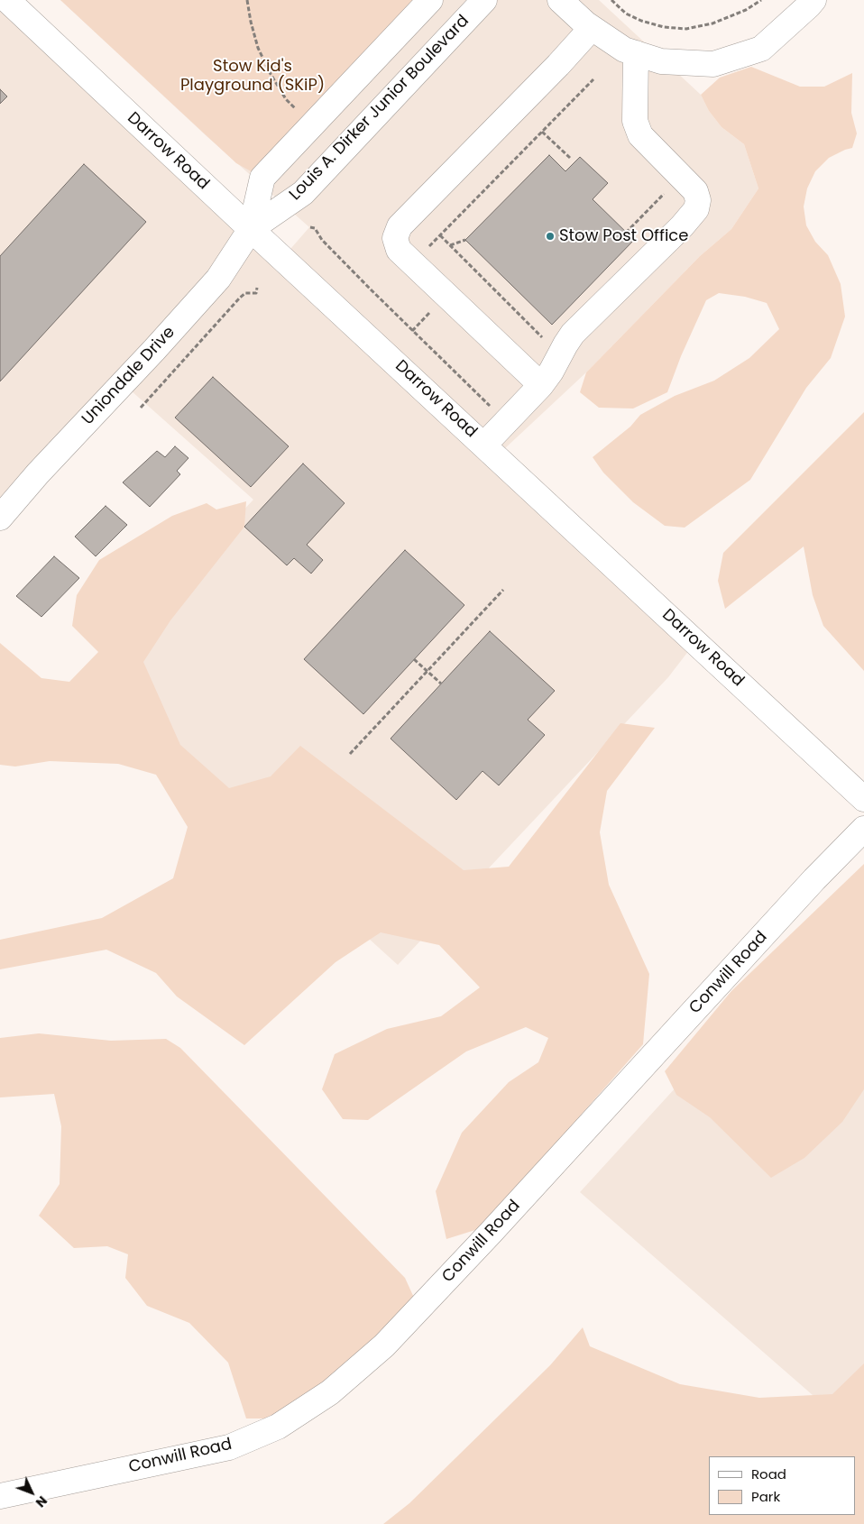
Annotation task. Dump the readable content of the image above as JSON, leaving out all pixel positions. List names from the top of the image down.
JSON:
{
  "streets": {
    "street": [
      "Louis A. Dirker Junior Boulevard",
      "Darrow Road",
      "Uniondale Drive",
      "Conwill Road"
    ]
  },
  "crossings": [
    ["Louis A. Dirker Junior Boulevard", "Darrow Road"],
    ["Louis A. Dirker Junior Boulevard", "Uniondale Drive"],
    ["Darrow Road", "Uniondale Drive"]
  ],
  "parks": ["Stow Kid's Playground (SKiP)"],
  "places": ["Stow Post Office"],
  "legend": ["Road", "Park"],
  "north": "bottom right"
}
